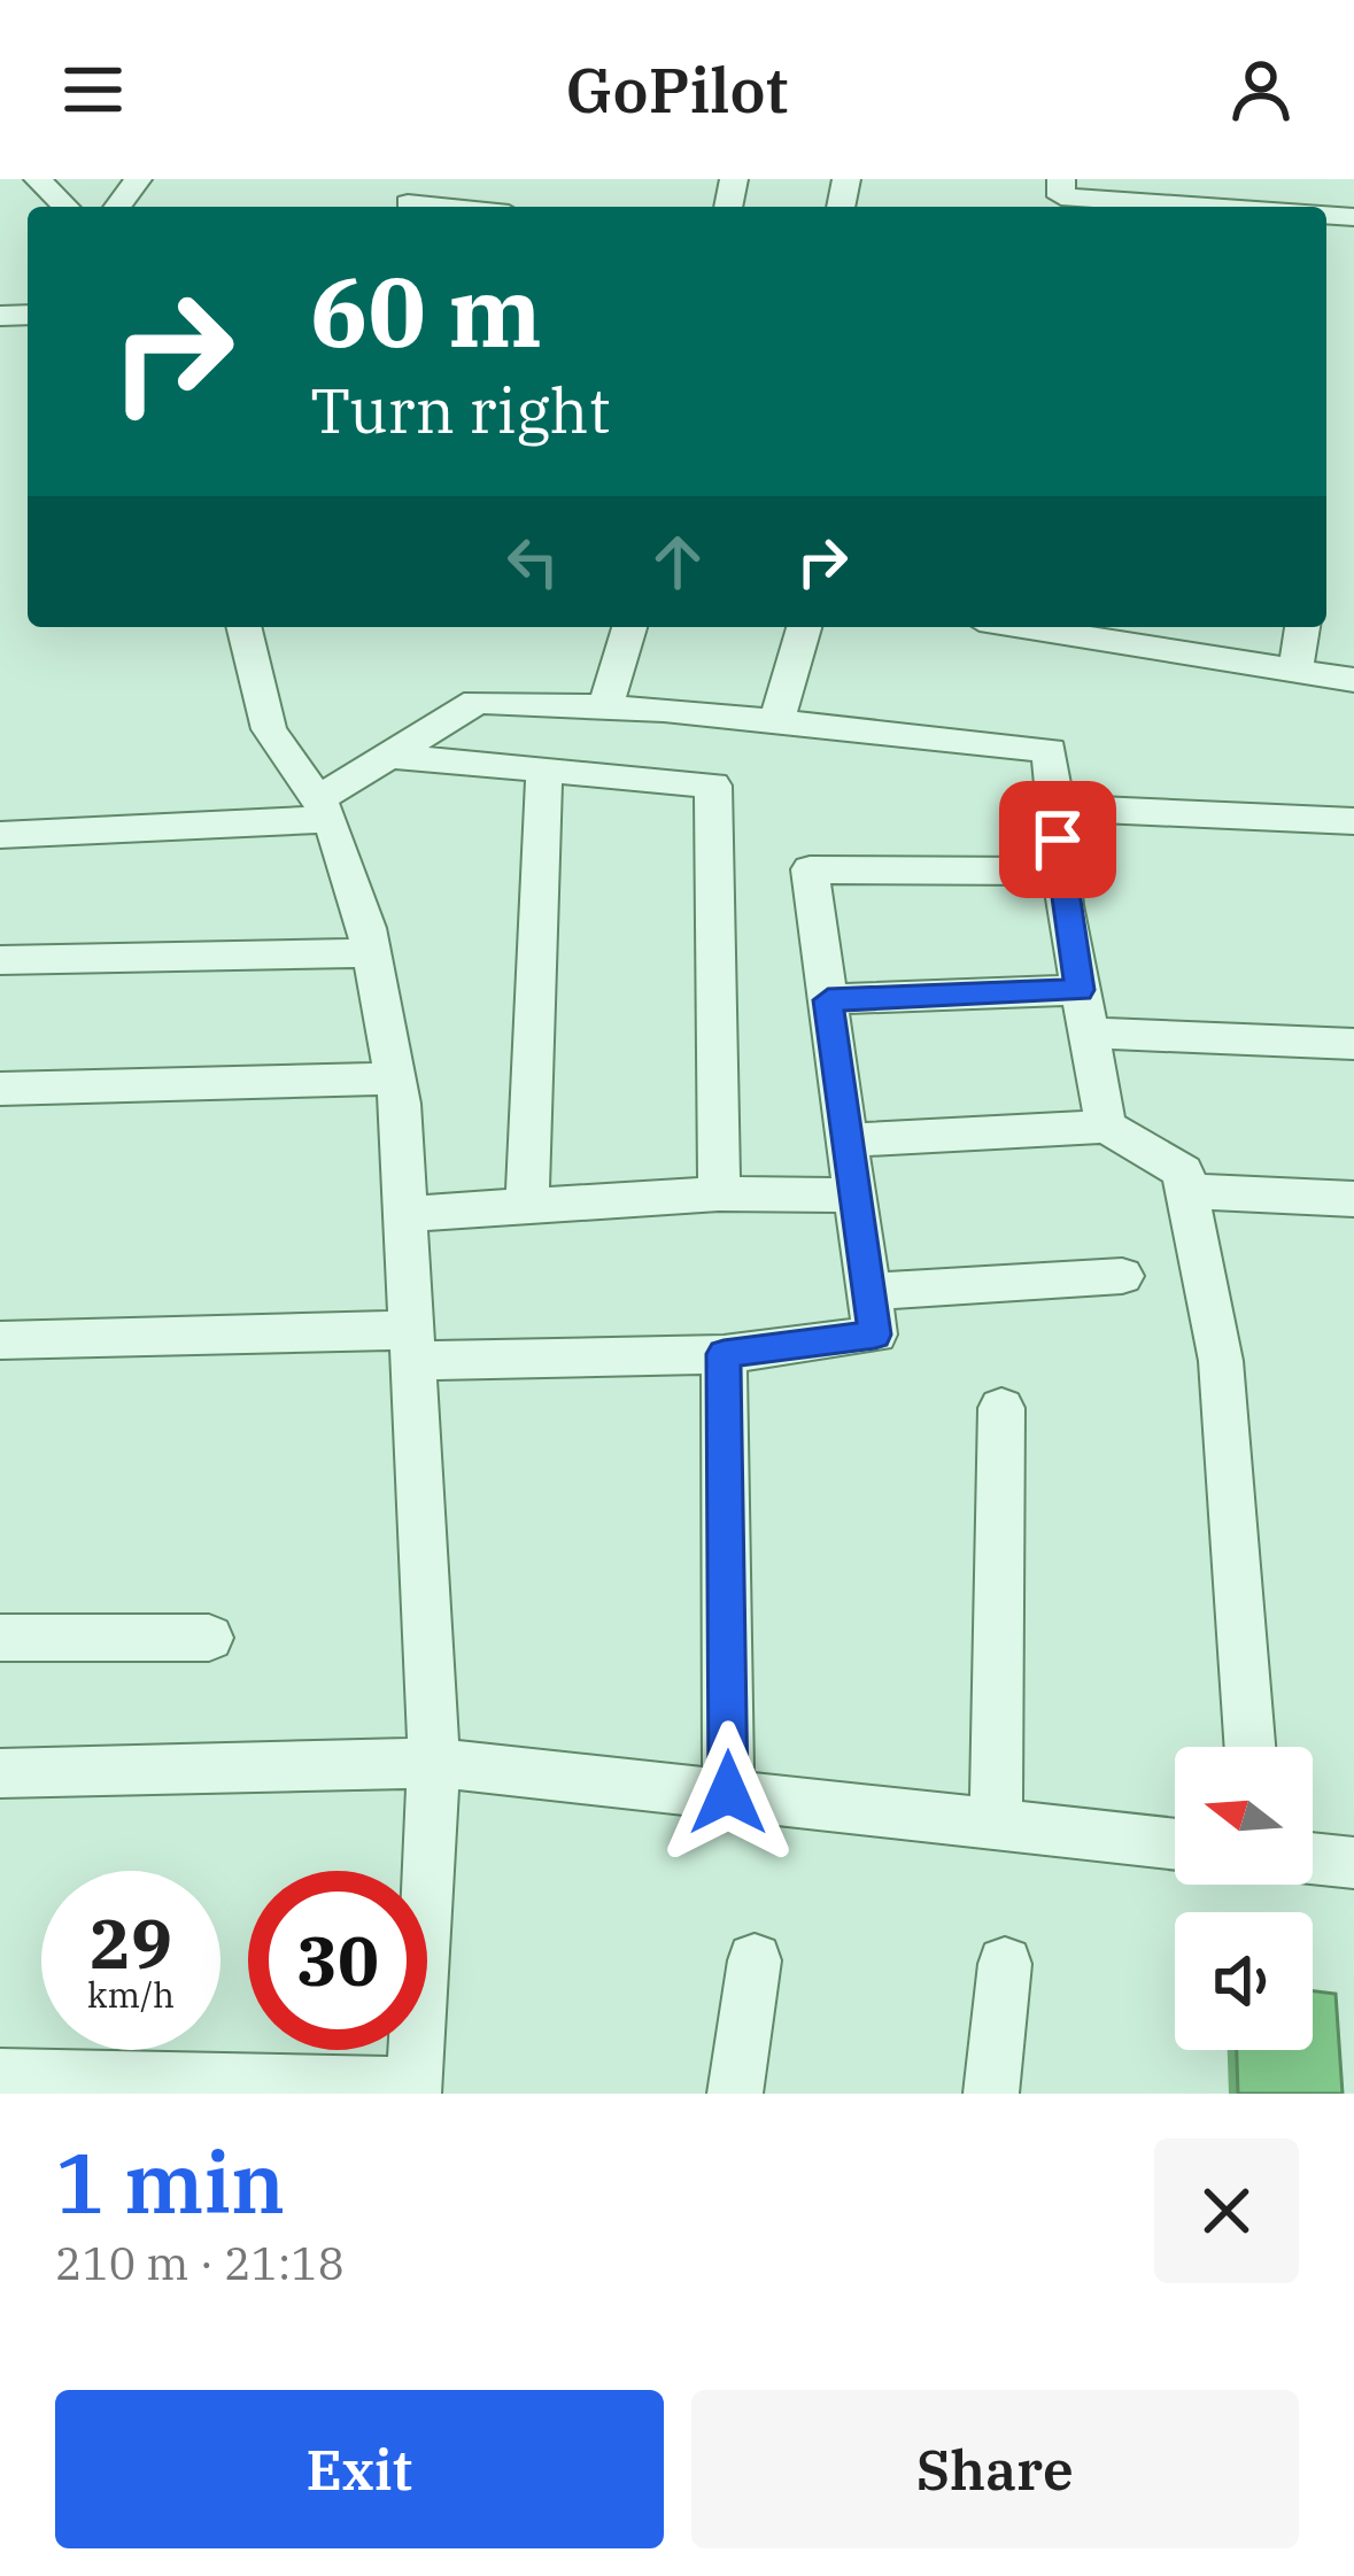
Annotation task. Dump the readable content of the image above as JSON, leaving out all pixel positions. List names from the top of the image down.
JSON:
{
  "north": "left",
  "page": {
    "header": "GoPilot",
    "turn": ["60 m", "Turn right"],
    "speed": "29 km/h",
    "limit": "30",
    "heading": ["1 min", "210 m · 21:18"],
    "buttons": ["Exit", "Share"]
  }
}
